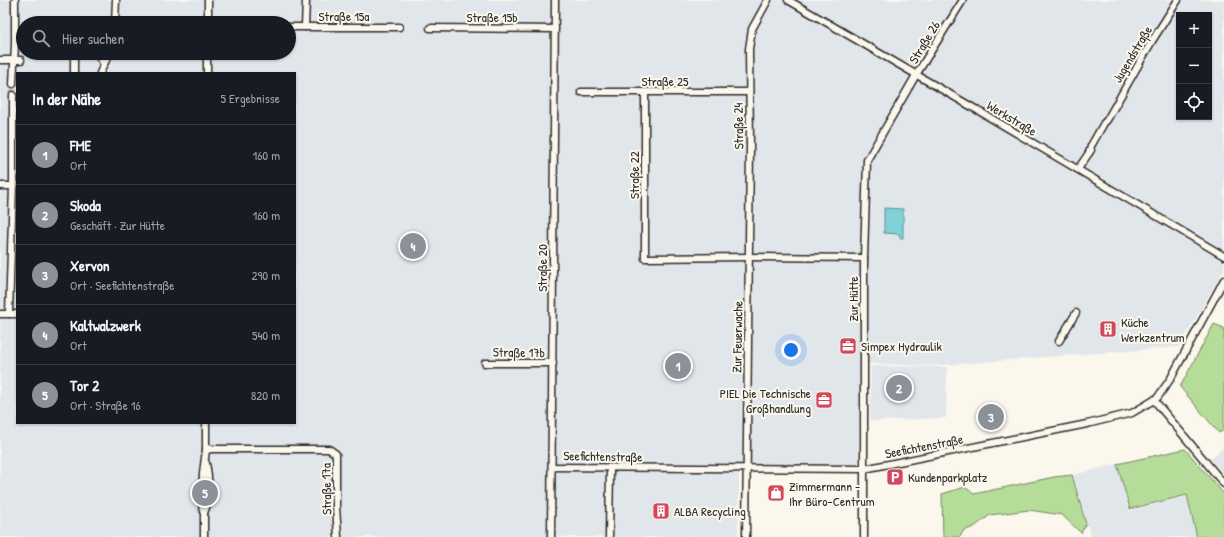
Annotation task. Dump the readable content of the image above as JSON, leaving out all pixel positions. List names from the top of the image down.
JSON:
{
  "streets": {
    "street": [
      "Straße 15a",
      "Straße 15b",
      "Straße 26",
      "Jugendstraße",
      "Straße 25",
      "Werkstraße",
      "Straße 24",
      "Straße 22",
      "Straße 20",
      "Zur Hütte",
      "Zur Feuerwache",
      "Straße 17b",
      "Seefichtenstraße",
      "Straße 17a"
    ]
  },
  "crossings": [
    ["Straße 15b", "Straße 20"],
    ["Straße 26", "Werkstraße"],
    ["Straße 26", "Zur Hütte"],
    ["Jugendstraße", "Werkstraße"],
    ["Straße 25", "Straße 24"],
    ["Straße 25", "Straße 22"],
    ["Werkstraße", "Zur Hütte"],
    ["Straße 24", "Straße 22"],
    ["Straße 24", "Zur Feuerwache"],
    ["Straße 22", "Zur Feuerwache"],
    ["Straße 20", "Straße 17b"],
    ["Straße 20", "Seefichtenstraße"],
    ["Zur Hütte", "Seefichtenstraße"],
    ["Zur Feuerwache", "Seefichtenstraße"]
  ],
  "places": {
    "building": ["Küche Werkzentrum", "ALBA Recycling"],
    "office": ["Simpex Hydraulik", "PIEL Die Technische Großhandlung"],
    "parking": ["Kundenparkplatz"],
    "shop": ["Zimmermann - Ihr Büro-Centrum"]
  },
  "page": {
    "map_buttons": ["+", "−"],
    "search": "Hier suchen",
    "heading": ["In der Nähe", "5 Ergebnisse"],
    "list": [
      {
        "mark": "1",
        "name": "FME",
        "note": "Ort",
        "value": "160 m"
      },
      {
        "mark": "2",
        "name": "Skoda",
        "note": "Geschäft · Zur Hütte",
        "value": "160 m"
      },
      {
        "mark": "3",
        "name": "Xervon",
        "note": "Ort · Seefichtenstraße",
        "value": "290 m"
      },
      {
        "mark": "4",
        "name": "Kaltwalzwerk",
        "note": "Ort",
        "value": "540 m"
      },
      {
        "mark": "5",
        "name": "Tor 2",
        "note": "Ort · Straße 16",
        "value": "820 m"
      }
    ],
    "pins": [
      "4",
      "1",
      "2",
      "3",
      "5"
    ]
  }
}
